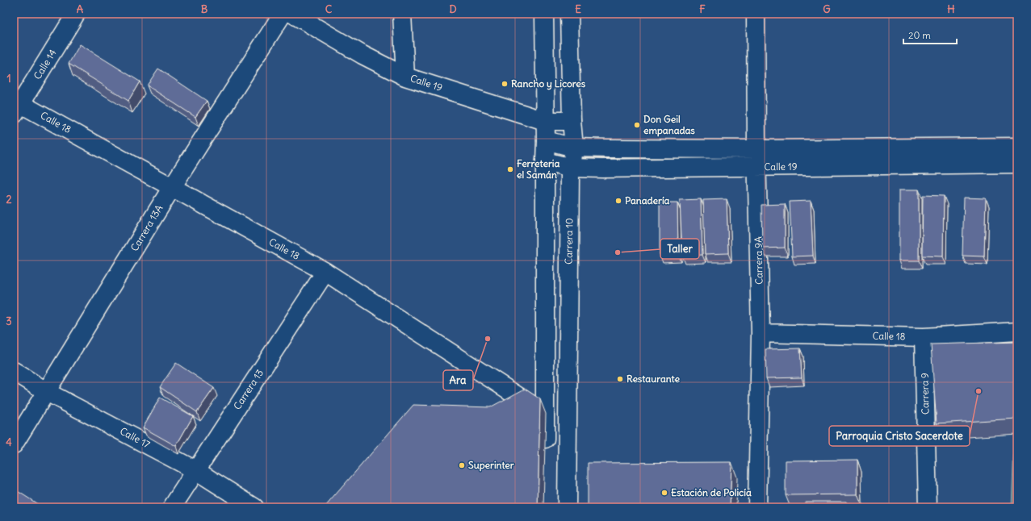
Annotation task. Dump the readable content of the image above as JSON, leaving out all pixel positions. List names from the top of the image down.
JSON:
{
  "streets": {
    "street": [
      "Calle 14",
      "Calle 19",
      "Calle 18",
      "Carrera 13A",
      "Carrera 10",
      "Carrera 9A",
      "Carrera 13",
      "Carrera 9",
      "Calle 17"
    ]
  },
  "crossings": [
    ["Calle 14", "Calle 18"],
    ["Calle 19", "Carrera 10"],
    ["Calle 19", "Carrera 9A"],
    ["Calle 18", "Carrera 13A"],
    ["Calle 18", "Carrera 9A"],
    ["Calle 18", "Carrera 13"],
    ["Calle 18", "Carrera 9"],
    ["Carrera 13A", "Calle 17"],
    ["Carrera 13", "Calle 17"]
  ],
  "places": [
    "Rancho y Licores",
    "Don Geil empanadas",
    "Ferreteria el Samán",
    "Panadería",
    "Taller",
    "Ara",
    "Restaurante",
    "Parroquia Cristo Sacerdote",
    "Superinter",
    "Estación de Policía"
  ],
  "scale_bar": "20 m",
  "grid": {
    "columns": [
      "A",
      "B",
      "C",
      "D",
      "E",
      "F",
      "G",
      "H"
    ],
    "rows": [
      "1",
      "2",
      "3",
      "4"
    ]
  }
}
